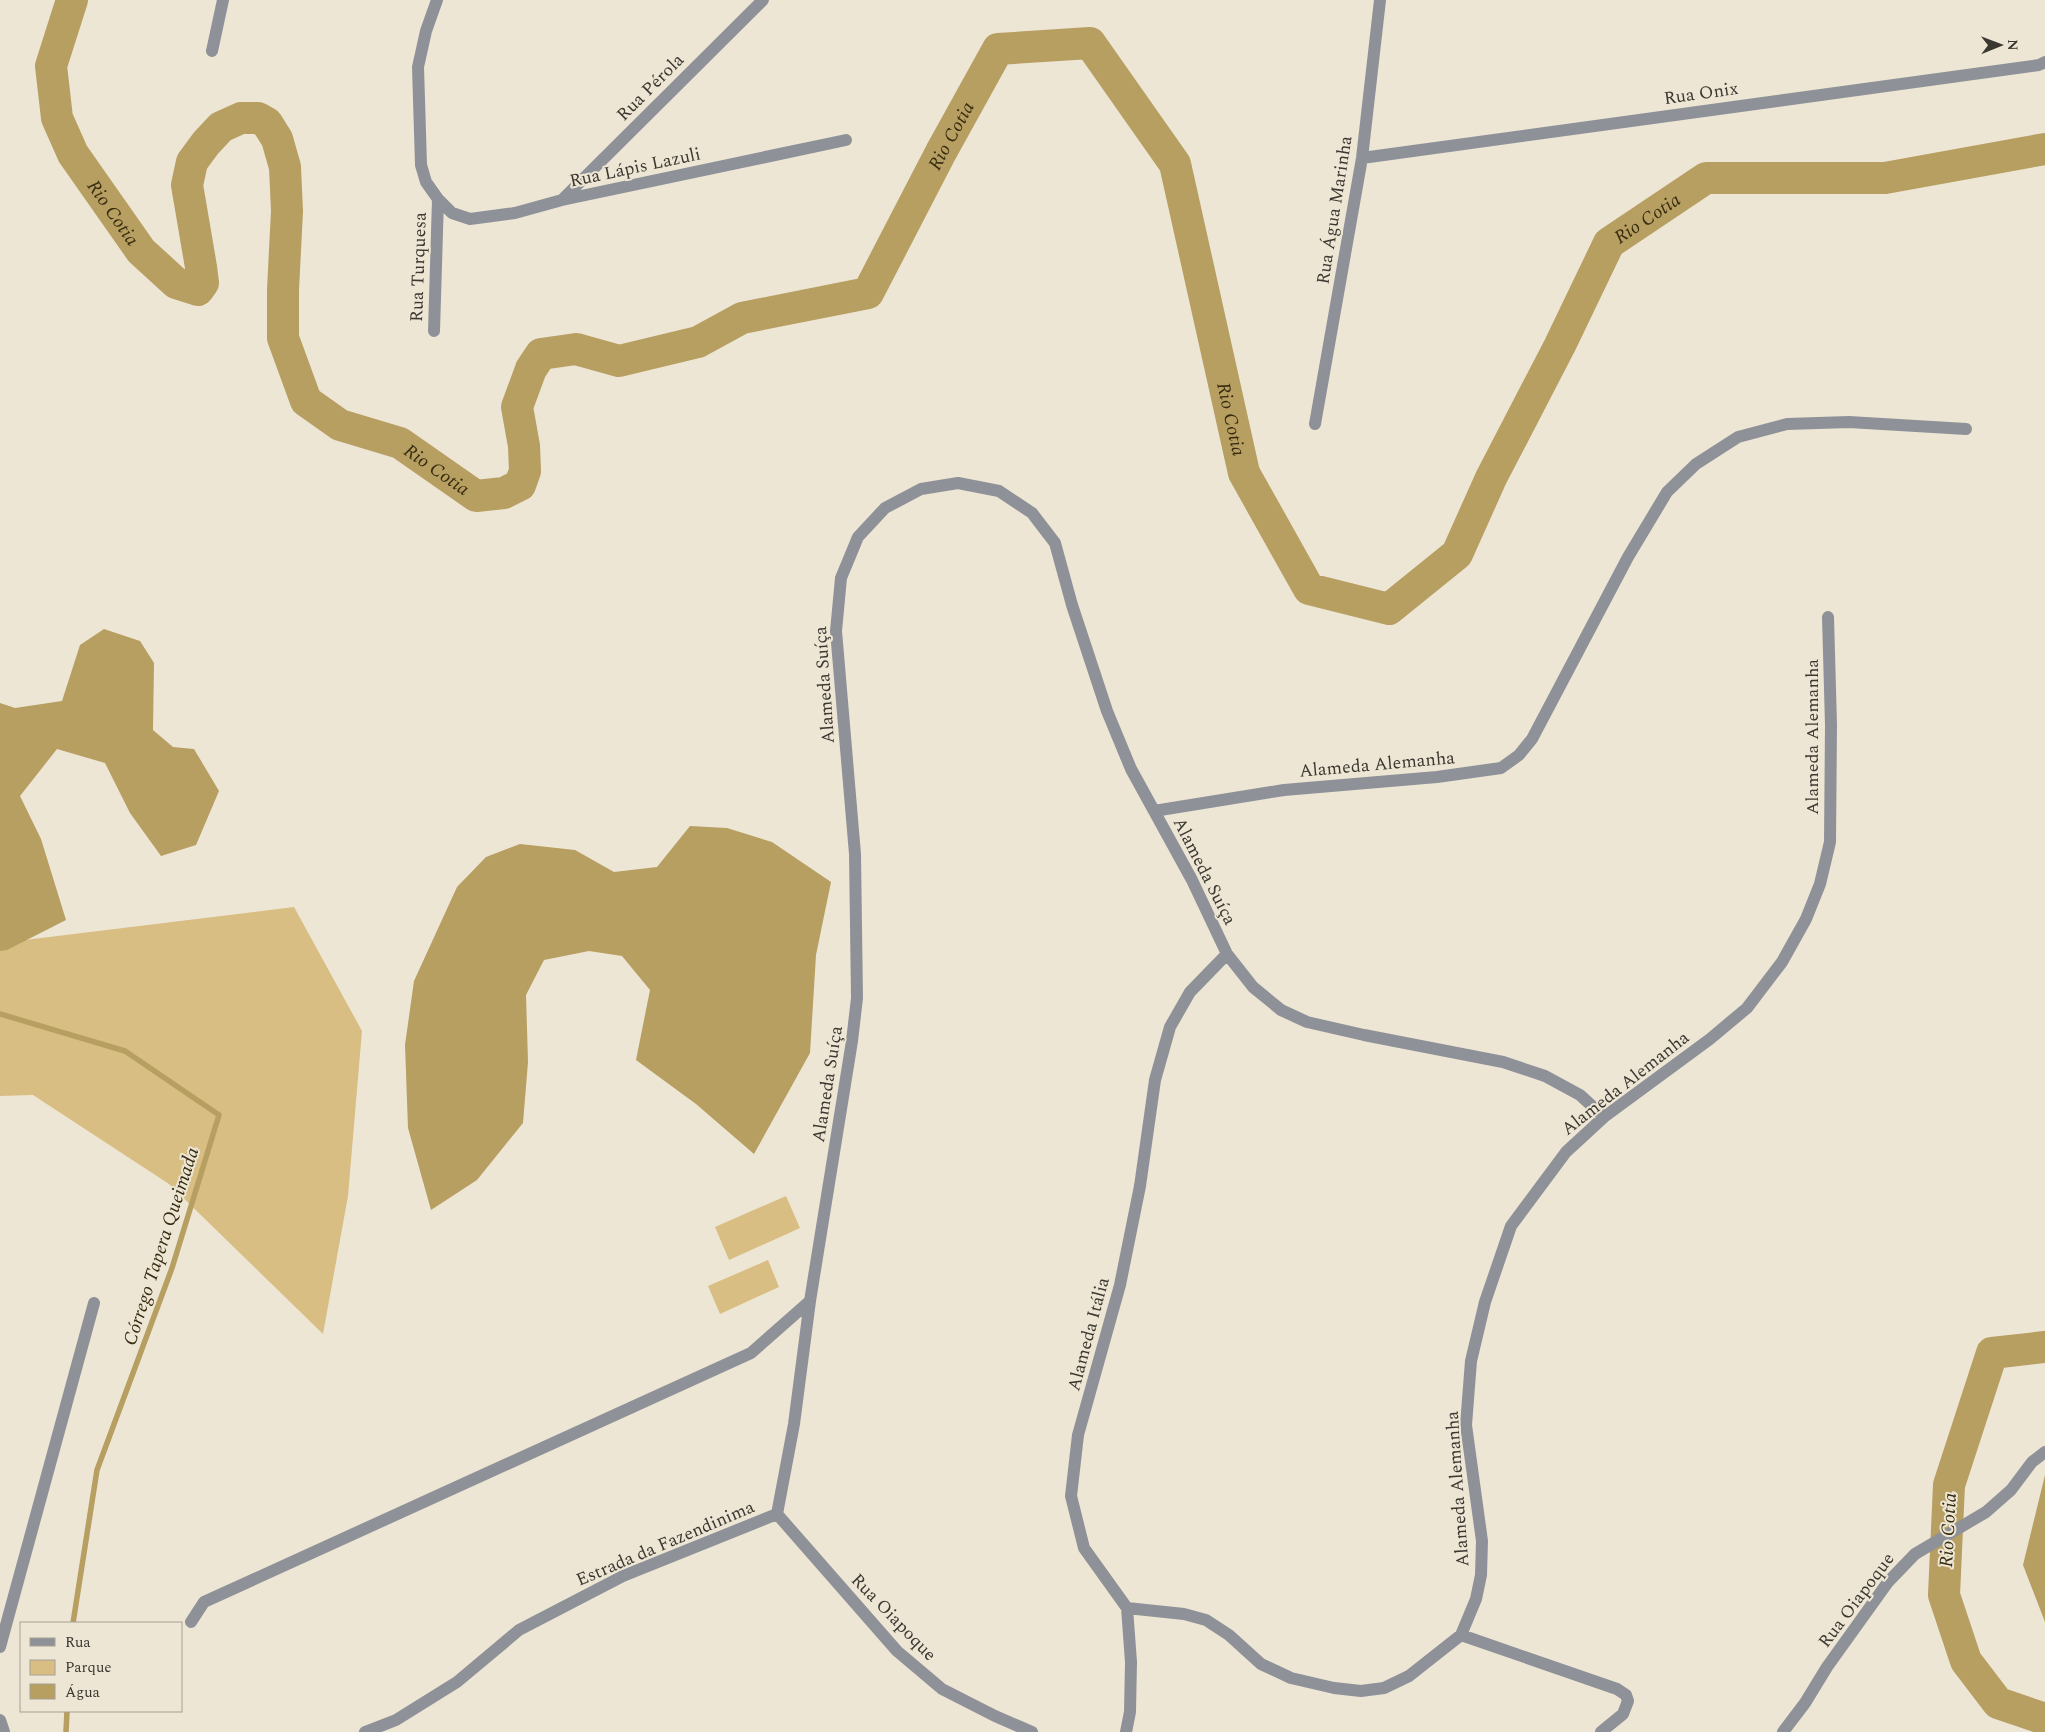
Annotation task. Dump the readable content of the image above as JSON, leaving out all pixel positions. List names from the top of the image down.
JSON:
{
  "streets": {
    "street": [
      "Rua Pérola",
      "Rua Onix",
      "Rua Lápis Lazuli",
      "Rua Água Marinha",
      "Rua Turquesa",
      "Alameda Suíça",
      "Alameda Alemanha",
      "Alameda Itália",
      "Estrada da Fazendinima",
      "Rua Oiapoque"
    ]
  },
  "crossings": [
    ["Rua Pérola", "Rua Lápis Lazuli"],
    ["Rua Onix", "Rua Água Marinha"],
    ["Rua Lápis Lazuli", "Rua Turquesa"],
    ["Alameda Suíça", "Alameda Alemanha"],
    ["Alameda Suíça", "Alameda Itália"],
    ["Alameda Suíça", "Estrada da Fazendinima"],
    ["Alameda Suíça", "Rua Oiapoque"],
    ["Alameda Alemanha", "Alameda Itália"],
    ["Estrada da Fazendinima", "Rua Oiapoque"]
  ],
  "water": ["Rio Cotia", "Córrego Tapera Queimada"],
  "legend": ["Rua", "Parque", "Água"],
  "north": "right"
}
